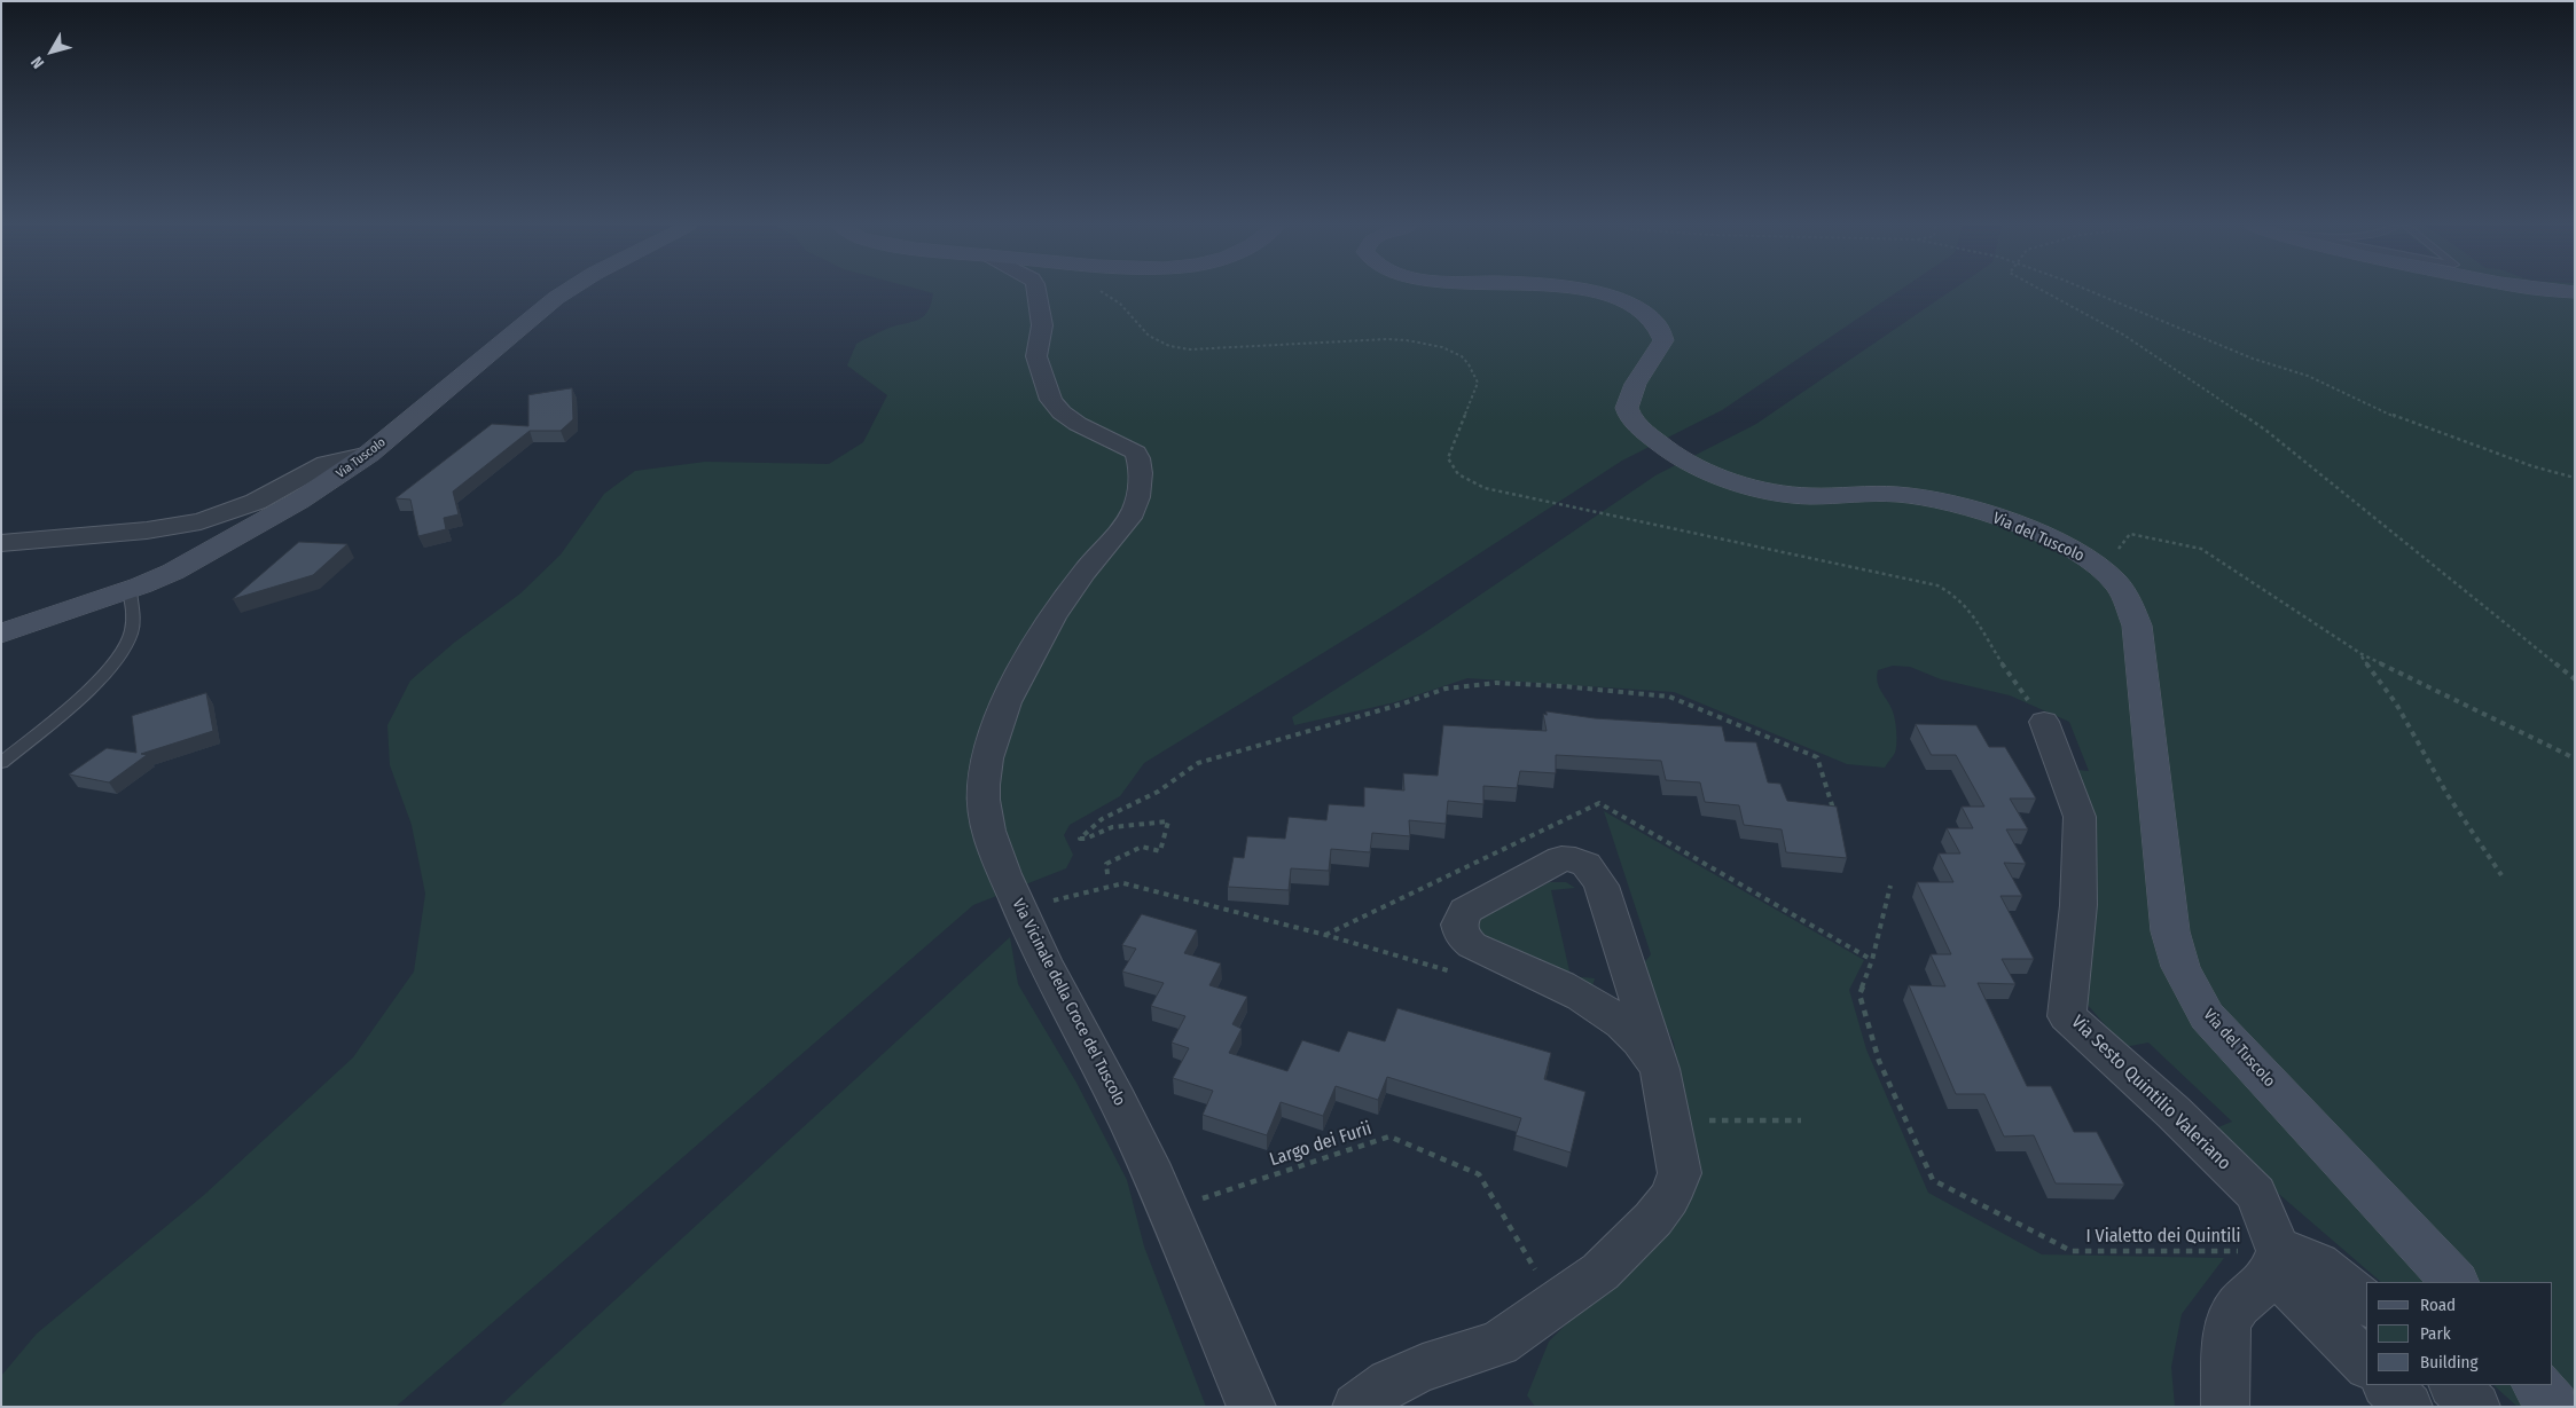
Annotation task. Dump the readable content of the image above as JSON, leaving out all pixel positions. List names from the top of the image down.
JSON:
{
  "streets": {
    "street": [
      "Via Tuscolo",
      "Via del Tuscolo",
      "Via Vicinale della Croce del Tuscolo",
      "Via Sesto Quintilio Valeriano"
    ],
    "path": ["Largo dei Furii", "I Vialetto dei Quintili"]
  },
  "crossings": [
    ["Via Sesto Quintilio Valeriano", "I Vialetto dei Quintili"]
  ],
  "legend": ["Road", "Park", "Building"],
  "north": "bottom left"
}
